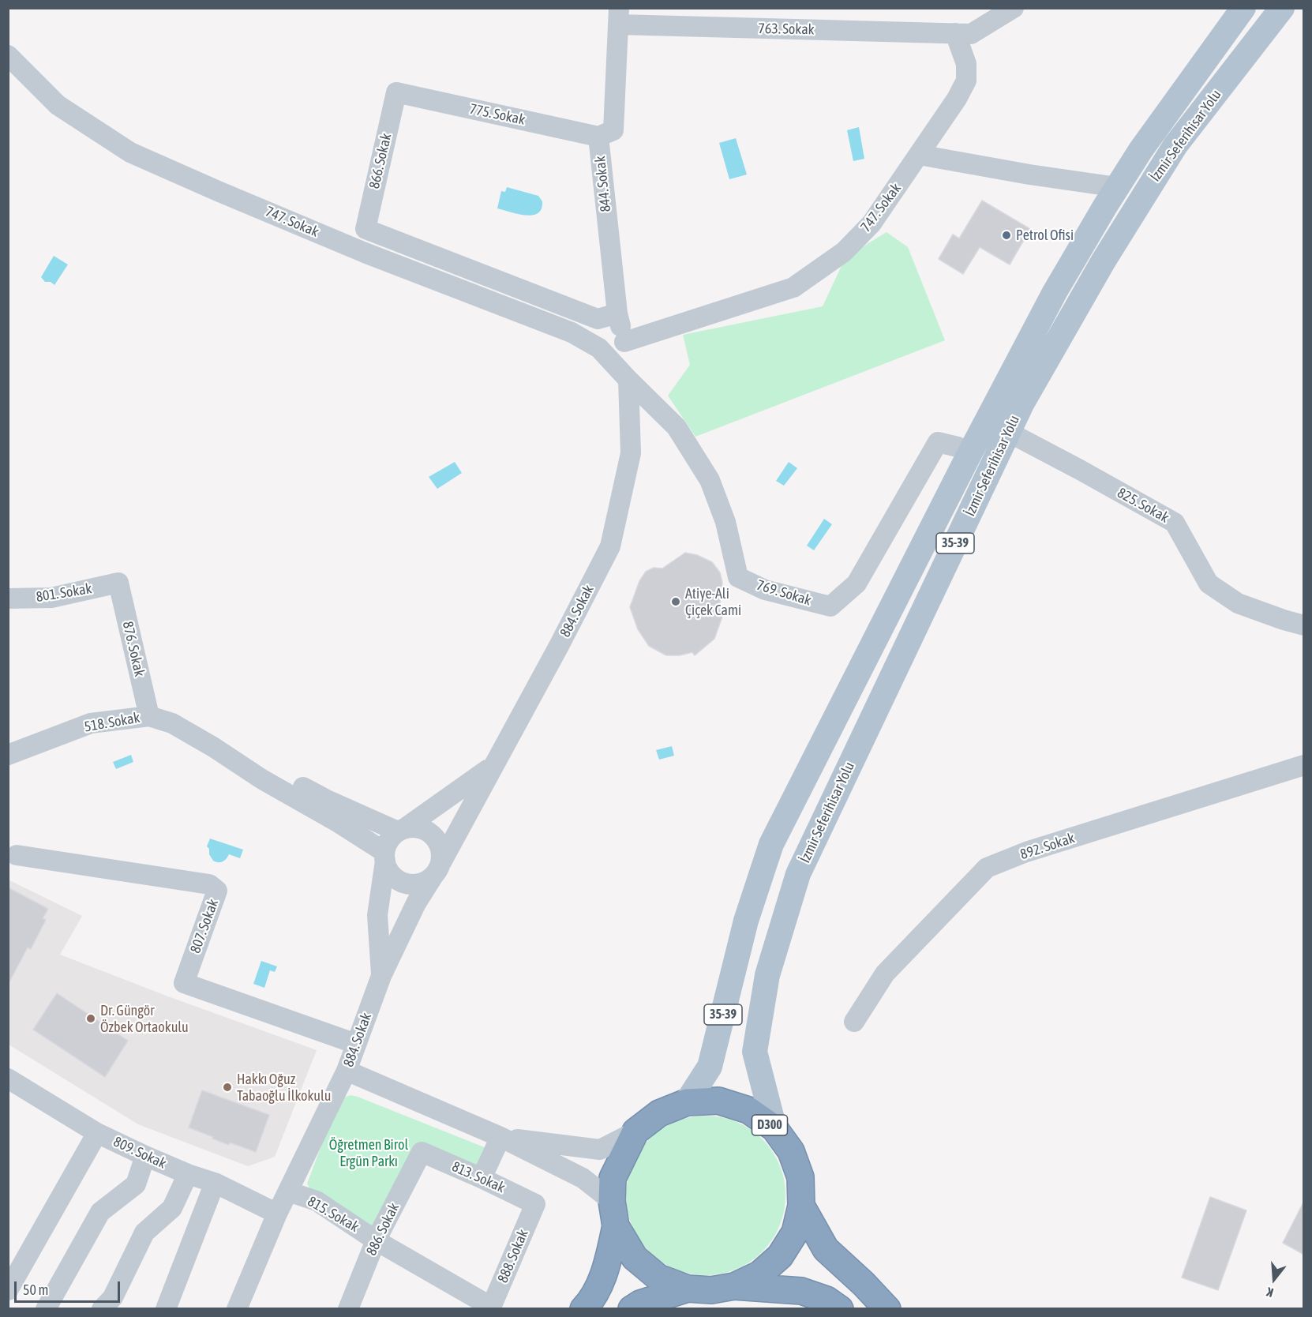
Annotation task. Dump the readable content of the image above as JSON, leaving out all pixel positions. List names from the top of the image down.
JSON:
{
  "streets": {
    "highway": ["D300"],
    "main road": ["İzmir Seferihisar Yolu", "35-39"],
    "street": [
      "763. Sokak",
      "775. Sokak",
      "866. Sokak",
      "844. Sokak",
      "747. Sokak",
      "825. Sokak",
      "801. Sokak",
      "769. Sokak",
      "884. Sokak",
      "876. Sokak",
      "518. Sokak",
      "892. Sokak",
      "807. Sokak",
      "809. Sokak",
      "813. Sokak",
      "815. Sokak",
      "886. Sokak",
      "888. Sokak"
    ]
  },
  "crossings": [
    ["763. Sokak", "844. Sokak"],
    ["763. Sokak", "747. Sokak"],
    ["775. Sokak", "866. Sokak"],
    ["775. Sokak", "844. Sokak"],
    ["İzmir Seferihisar Yolu", "825. Sokak"],
    ["İzmir Seferihisar Yolu", "769. Sokak"],
    ["İzmir Seferihisar Yolu", "D300"],
    ["866. Sokak", "844. Sokak"],
    ["844. Sokak", "747. Sokak"],
    ["801. Sokak", "876. Sokak"],
    ["769. Sokak", "884. Sokak"],
    ["884. Sokak", "518. Sokak"],
    ["884. Sokak", "807. Sokak"],
    ["884. Sokak", "809. Sokak"],
    ["884. Sokak", "815. Sokak"],
    ["876. Sokak", "518. Sokak"],
    ["813. Sokak", "886. Sokak"],
    ["813. Sokak", "888. Sokak"],
    ["815. Sokak", "886. Sokak"],
    ["815. Sokak", "888. Sokak"]
  ],
  "parks": ["Öğretmen Birol Ergün Parkı"],
  "places": [
    "Petrol Ofisi",
    "Atiye-Ali Çiçek Cami",
    "Dr. Güngör Özbek Ortaokulu",
    "Hakkı Oğuz Tabaoğlu İlkokulu"
  ],
  "scale_bar": "50 m",
  "north": "bottom"
}
